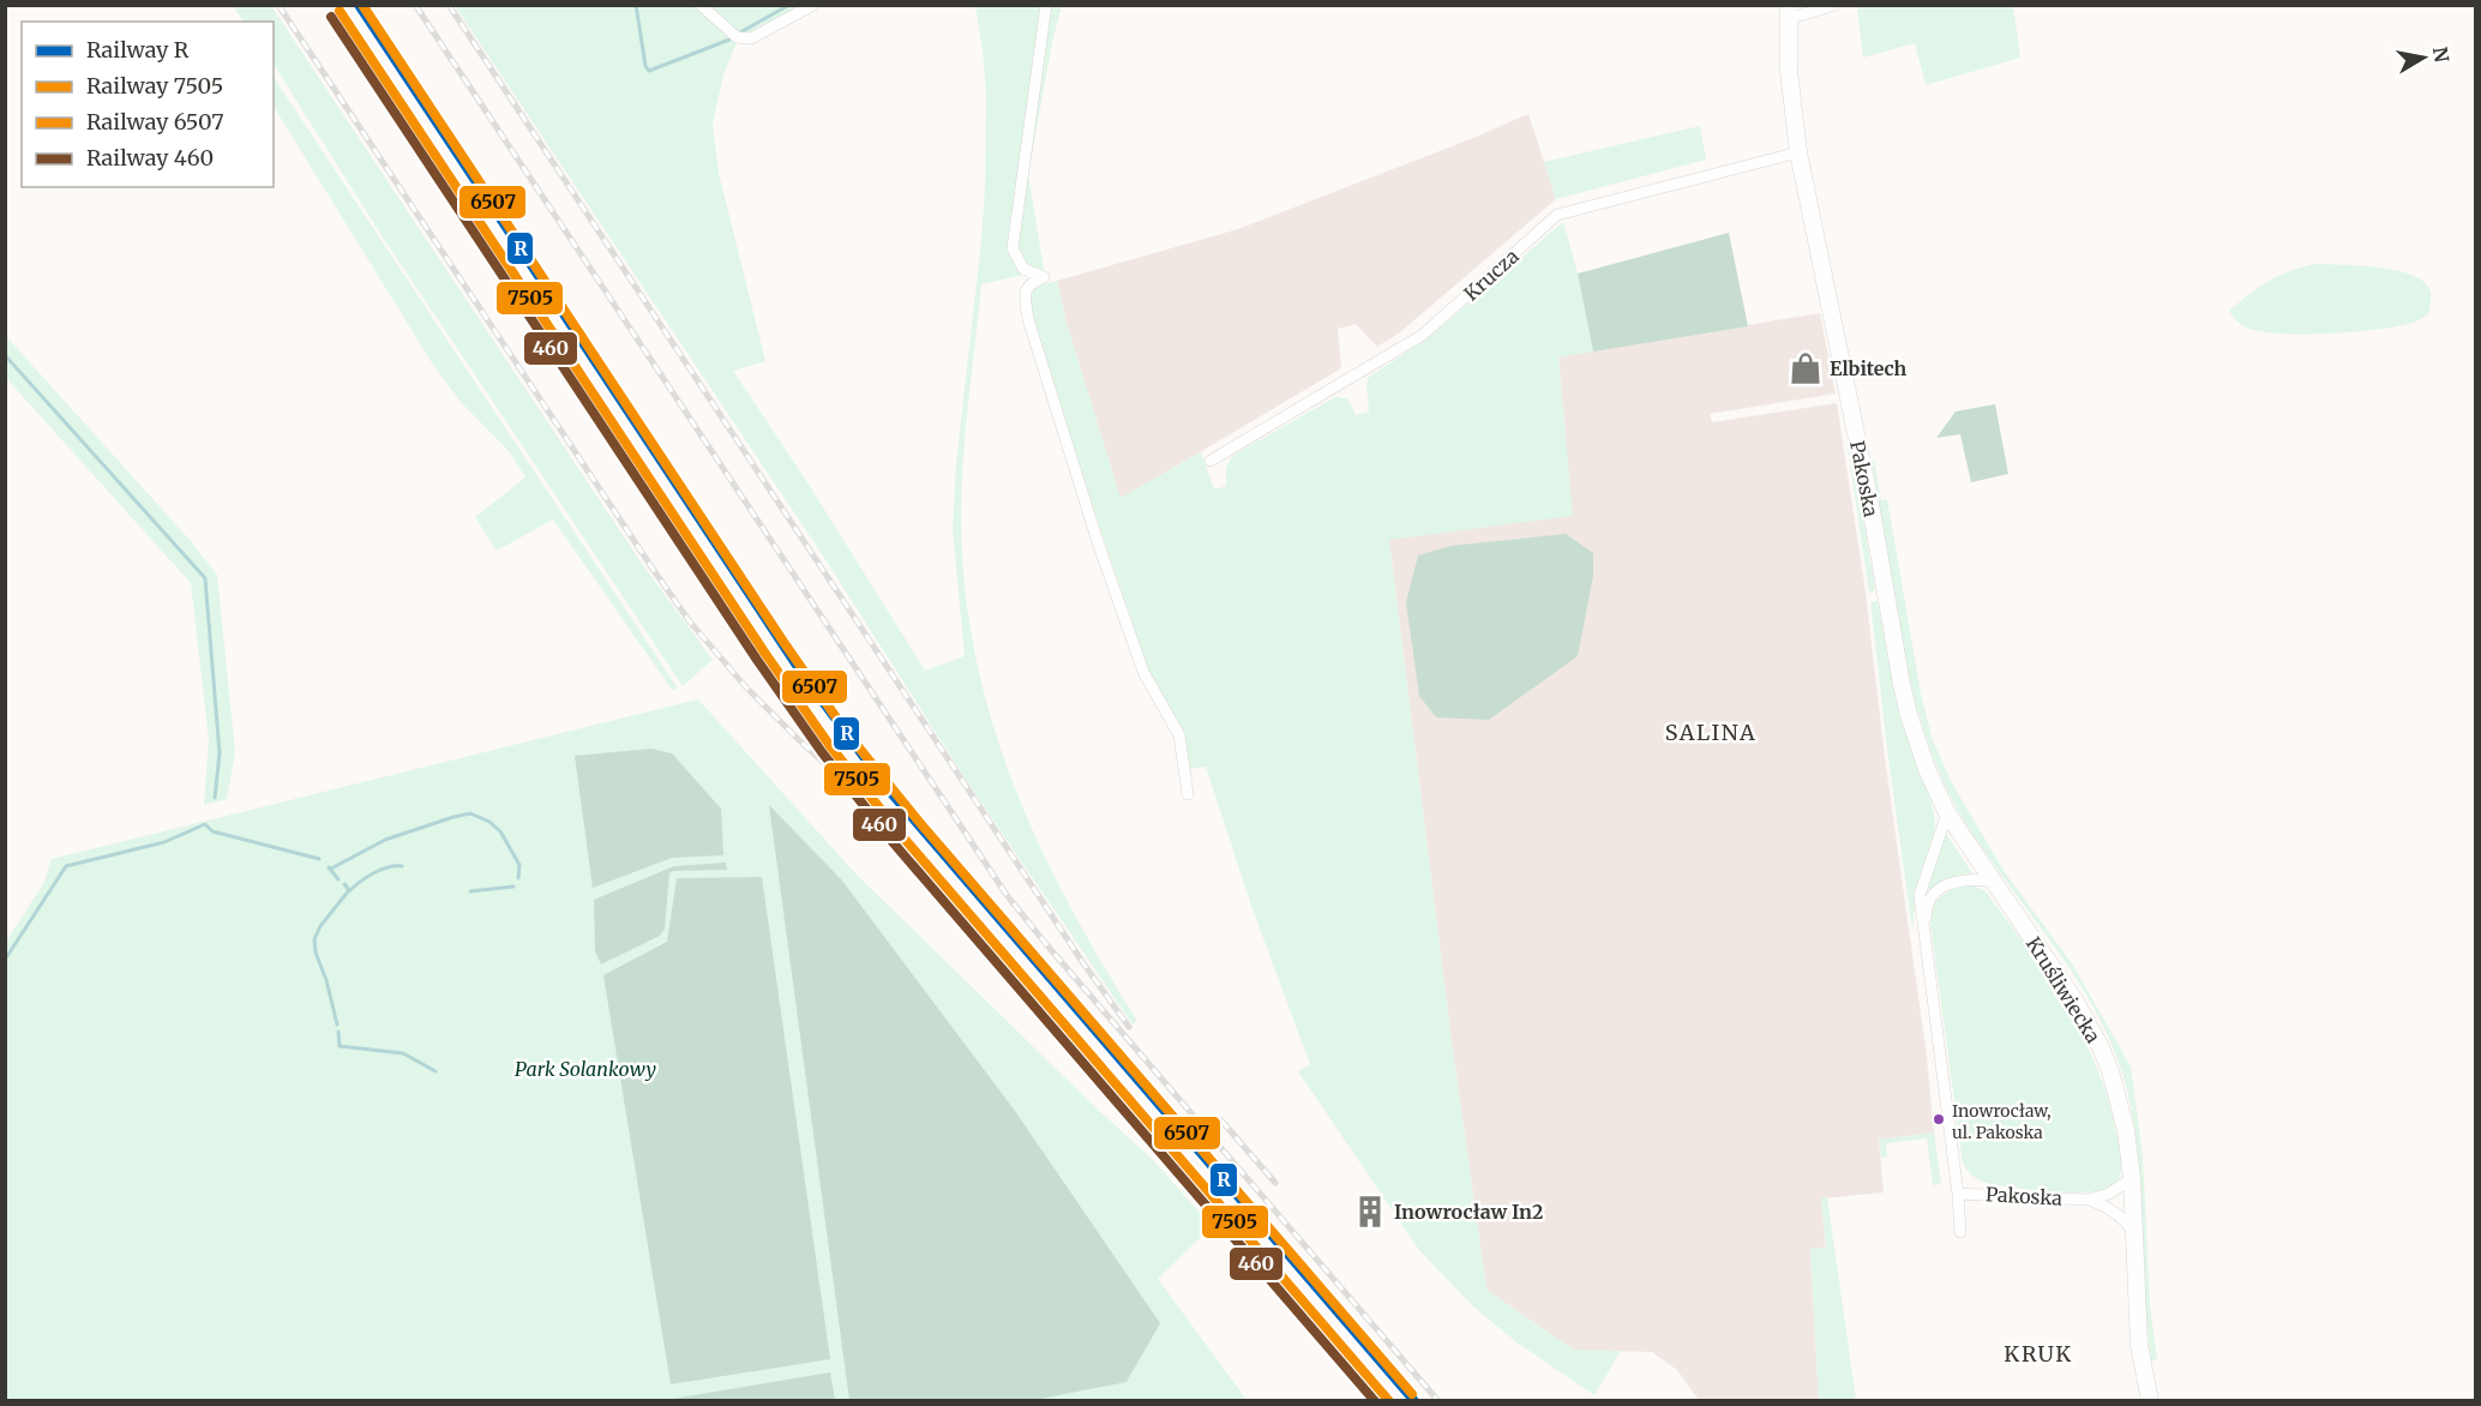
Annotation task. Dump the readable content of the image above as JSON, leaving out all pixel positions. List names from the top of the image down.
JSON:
{
  "streets": {
    "main road": ["Pakoska", "Kruśliwiecka"],
    "street": ["Krucza"]
  },
  "crossings": [
    ["Krucza", "Pakoska"],
    ["Pakoska", "Kruśliwiecka"]
  ],
  "districts": ["SALINA", "KRUK"],
  "parks": ["Park Solankowy"],
  "places": {
    "shop": ["Elbitech"],
    "other": ["Inowrocław, ul. Pakoska"],
    "building": ["Inowrocław In2"]
  },
  "lines": [
    "rail line R",
    "rail line 6507",
    "rail line 7505",
    "rail line 460"
  ],
  "legend": [
    "Railway R",
    "Railway 7505",
    "Railway 6507",
    "Railway 460"
  ],
  "north": "right"
}
